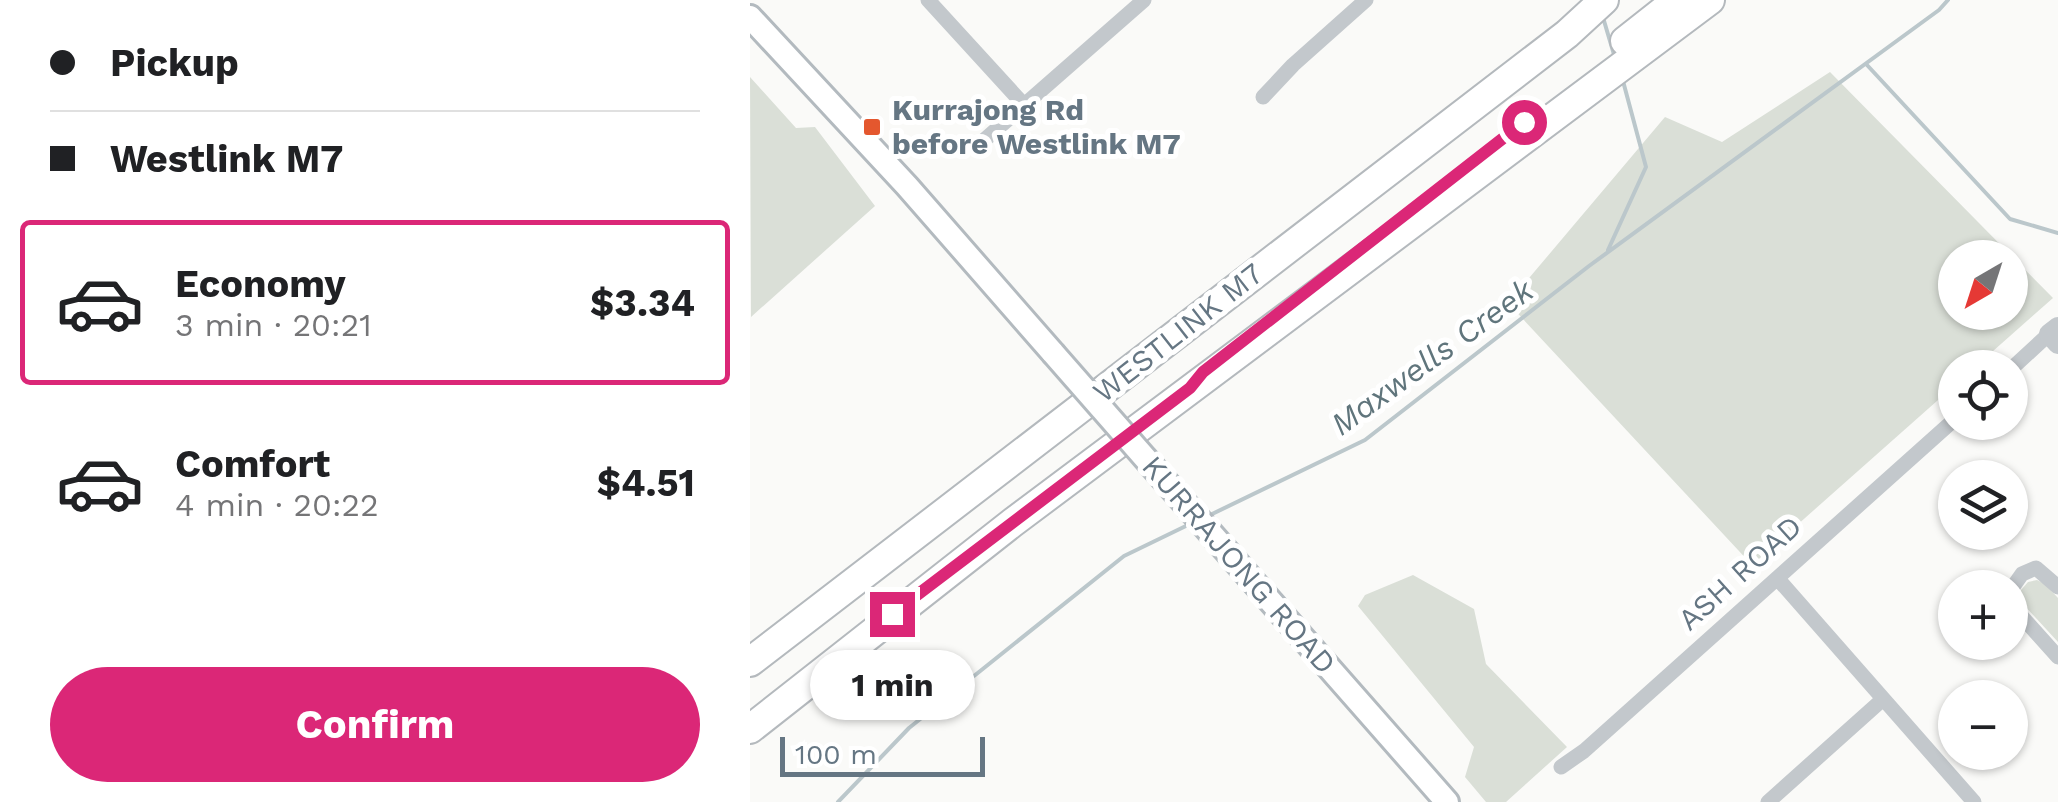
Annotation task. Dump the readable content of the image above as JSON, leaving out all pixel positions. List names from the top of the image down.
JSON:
{
  "streets": {
    "highway": ["WESTLINK M7"],
    "main road": ["KURRAJONG ROAD"],
    "street": ["ASH ROAD"]
  },
  "water": ["Maxwells Creek"],
  "places": {
    "transit": ["Kurrajong Rd before Westlink M7"]
  },
  "scale_bar": "100 m",
  "north": "bottom left",
  "page": {
    "banner": ["Pickup", "Westlink M7"],
    "list": [
      {
        "name": "Economy",
        "note": "3 min · 20:21",
        "value": "$3.34"
      },
      {
        "name": "Comfort",
        "note": "4 min · 20:22",
        "value": "$4.51"
      }
    ],
    "map_buttons": ["+", "−"],
    "buttons": "Confirm",
    "bubble": "1 min",
    "scale": "100 m"
  }
}
